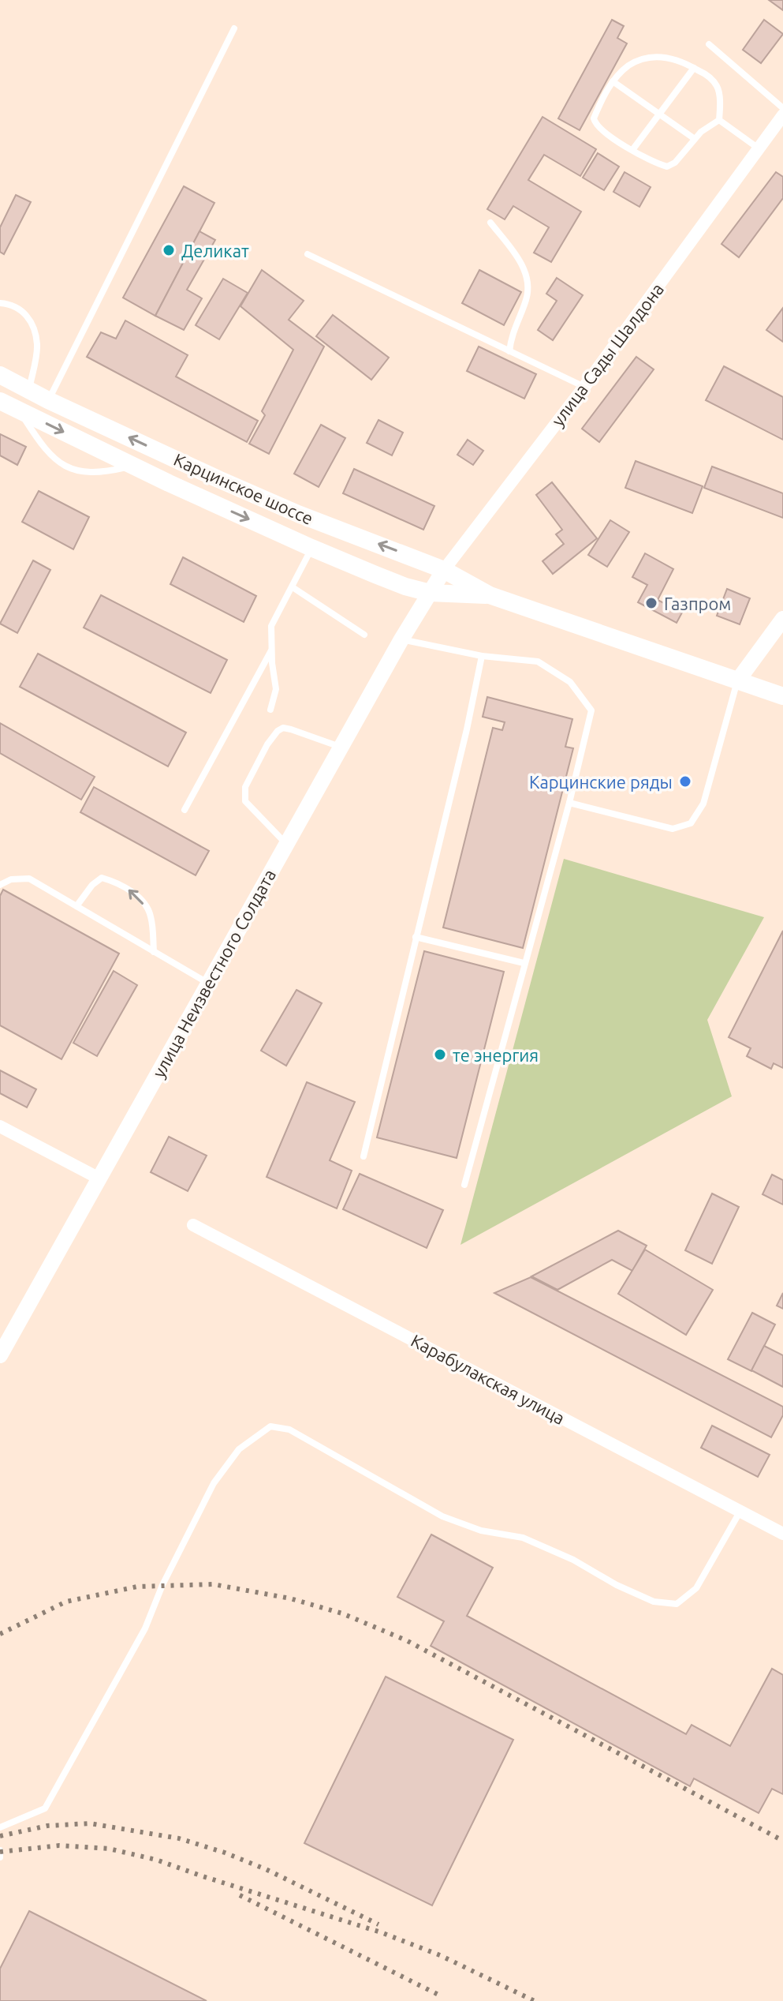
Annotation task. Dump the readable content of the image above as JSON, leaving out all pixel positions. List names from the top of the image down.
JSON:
{
  "streets": {
    "main road": ["Карцинское шоссе"],
    "street": ["улица Сады Шалдона", "улица Неизвестного Солдата", "Карабулакская улица"]
  },
  "crossings": [
    ["улица Сады Шалдона", "Карцинское шоссе"],
    ["улица Сады Шалдона", "улица Неизвестного Солдата"],
    ["Карцинское шоссе", "улица Неизвестного Солдата"]
  ],
  "places": [
    "Деликат",
    "Газпром",
    "Карцинские ряды",
    "те энергия"
  ]
}
